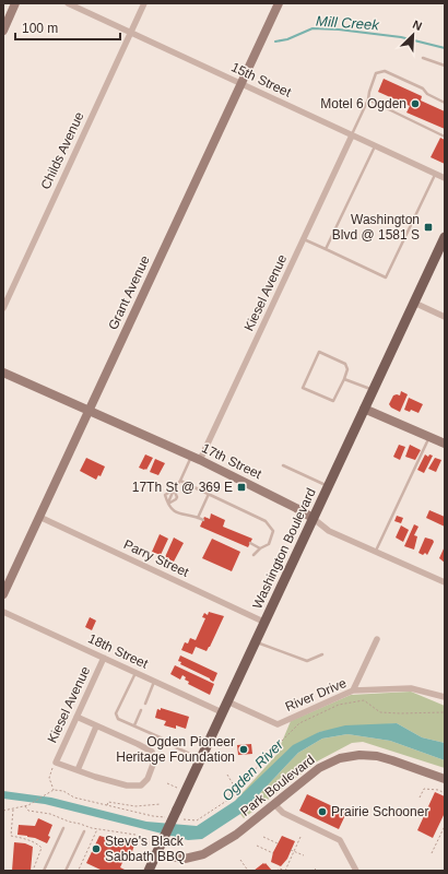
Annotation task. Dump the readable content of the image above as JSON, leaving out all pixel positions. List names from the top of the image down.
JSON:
{
  "streets": {
    "main road": ["Washington Boulevard"],
    "street": [
      "15th Street",
      "Childs Avenue",
      "Grant Avenue",
      "Kiesel Avenue",
      "17th Street",
      "Parry Street",
      "18th Street",
      "River Drive",
      "Park Boulevard"
    ]
  },
  "crossings": [
    ["15th Street", "Childs Avenue"],
    ["15th Street", "Grant Avenue"],
    ["15th Street", "Kiesel Avenue"],
    ["Grant Avenue", "17th Street"],
    ["Grant Avenue", "Parry Street"],
    ["Kiesel Avenue", "17th Street"],
    ["Kiesel Avenue", "18th Street"],
    ["17th Street", "Washington Boulevard"],
    ["Washington Boulevard", "Parry Street"],
    ["Washington Boulevard", "18th Street"],
    ["Washington Boulevard", "River Drive"],
    ["Washington Boulevard", "Park Boulevard"]
  ],
  "water": ["Mill Creek", "Ogden River"],
  "places": {
    "other": [
      "Motel 6 Ogden",
      "Ogden Pioneer Heritage Foundation",
      "Prairie Schooner",
      "Steve's Black Sabbath BBQ"
    ],
    "transit": ["Washington Blvd @ 1581 S", "17Th St @ 369 E"]
  },
  "scale_bar": "100 m",
  "north": "top right"
}
